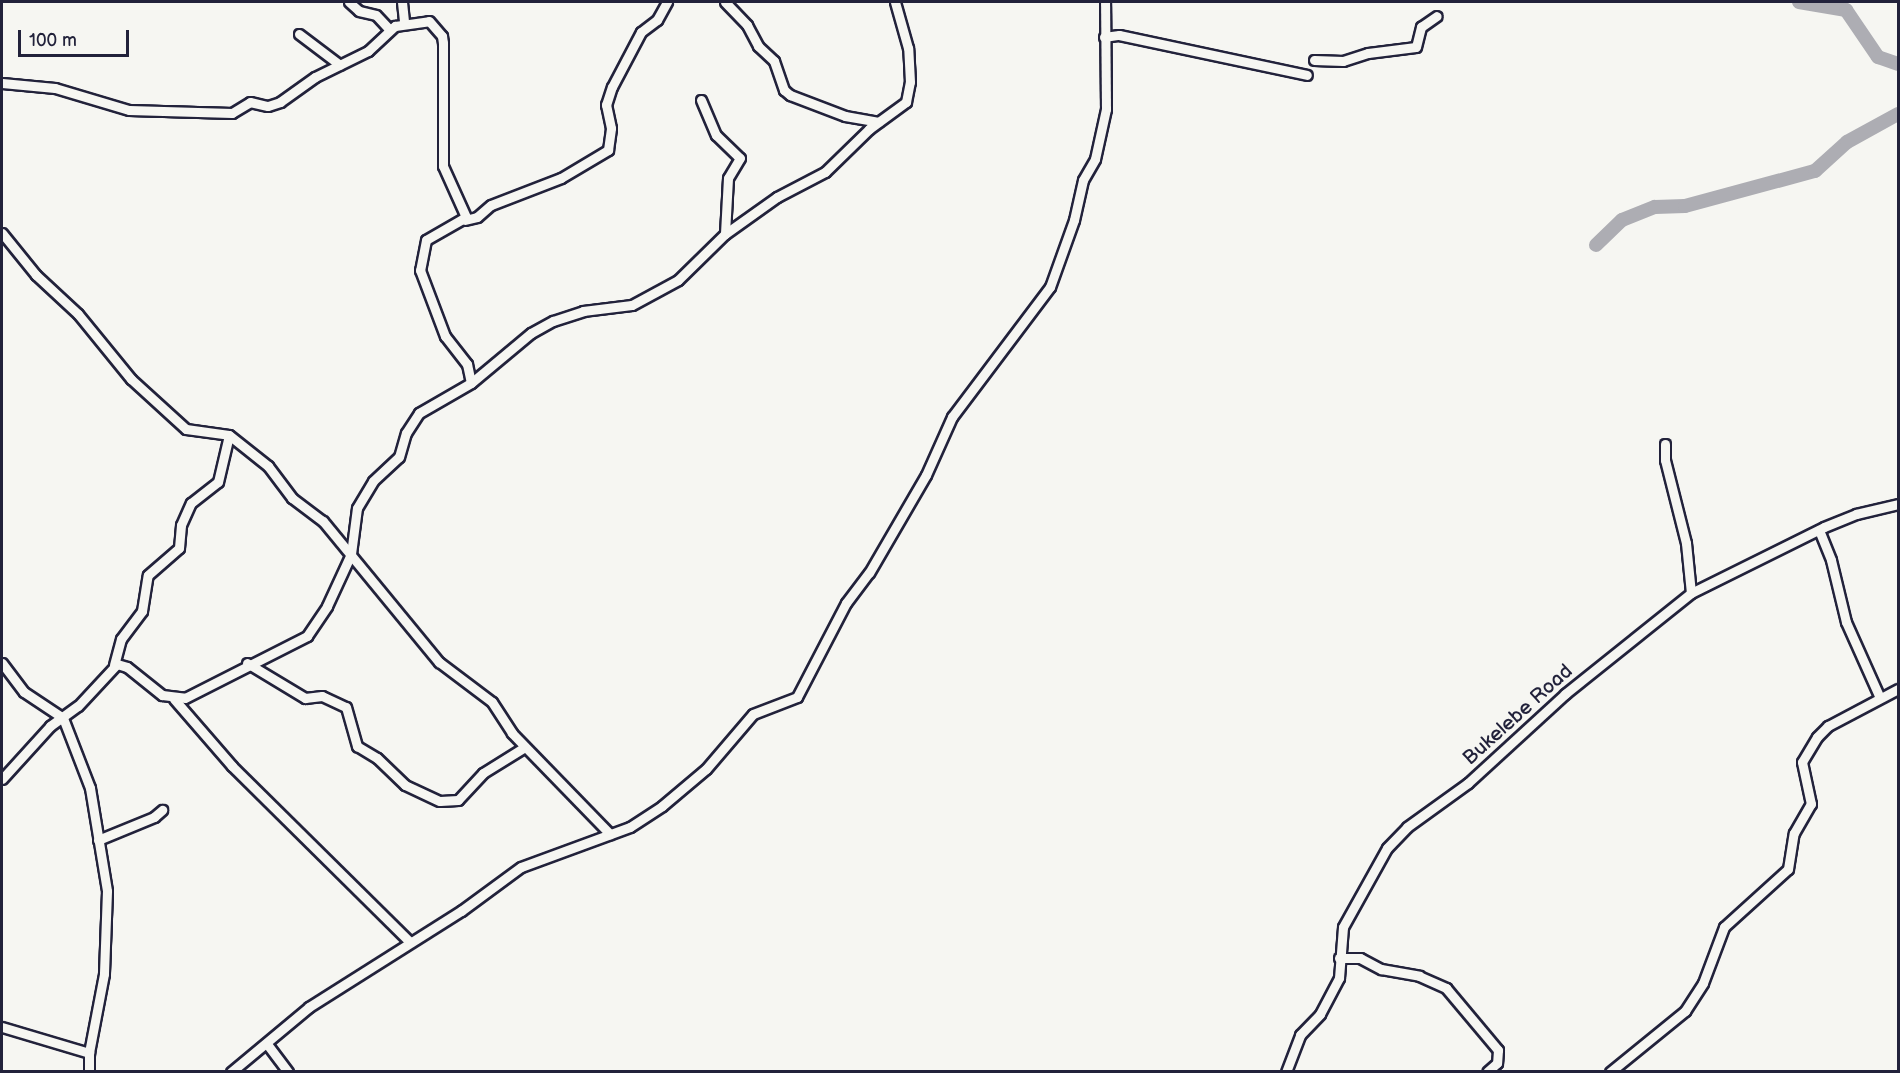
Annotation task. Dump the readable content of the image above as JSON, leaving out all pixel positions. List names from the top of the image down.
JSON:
{
  "streets": {
    "street": ["Bukelebe Road"]
  },
  "scale_bar": "100 m"
}
